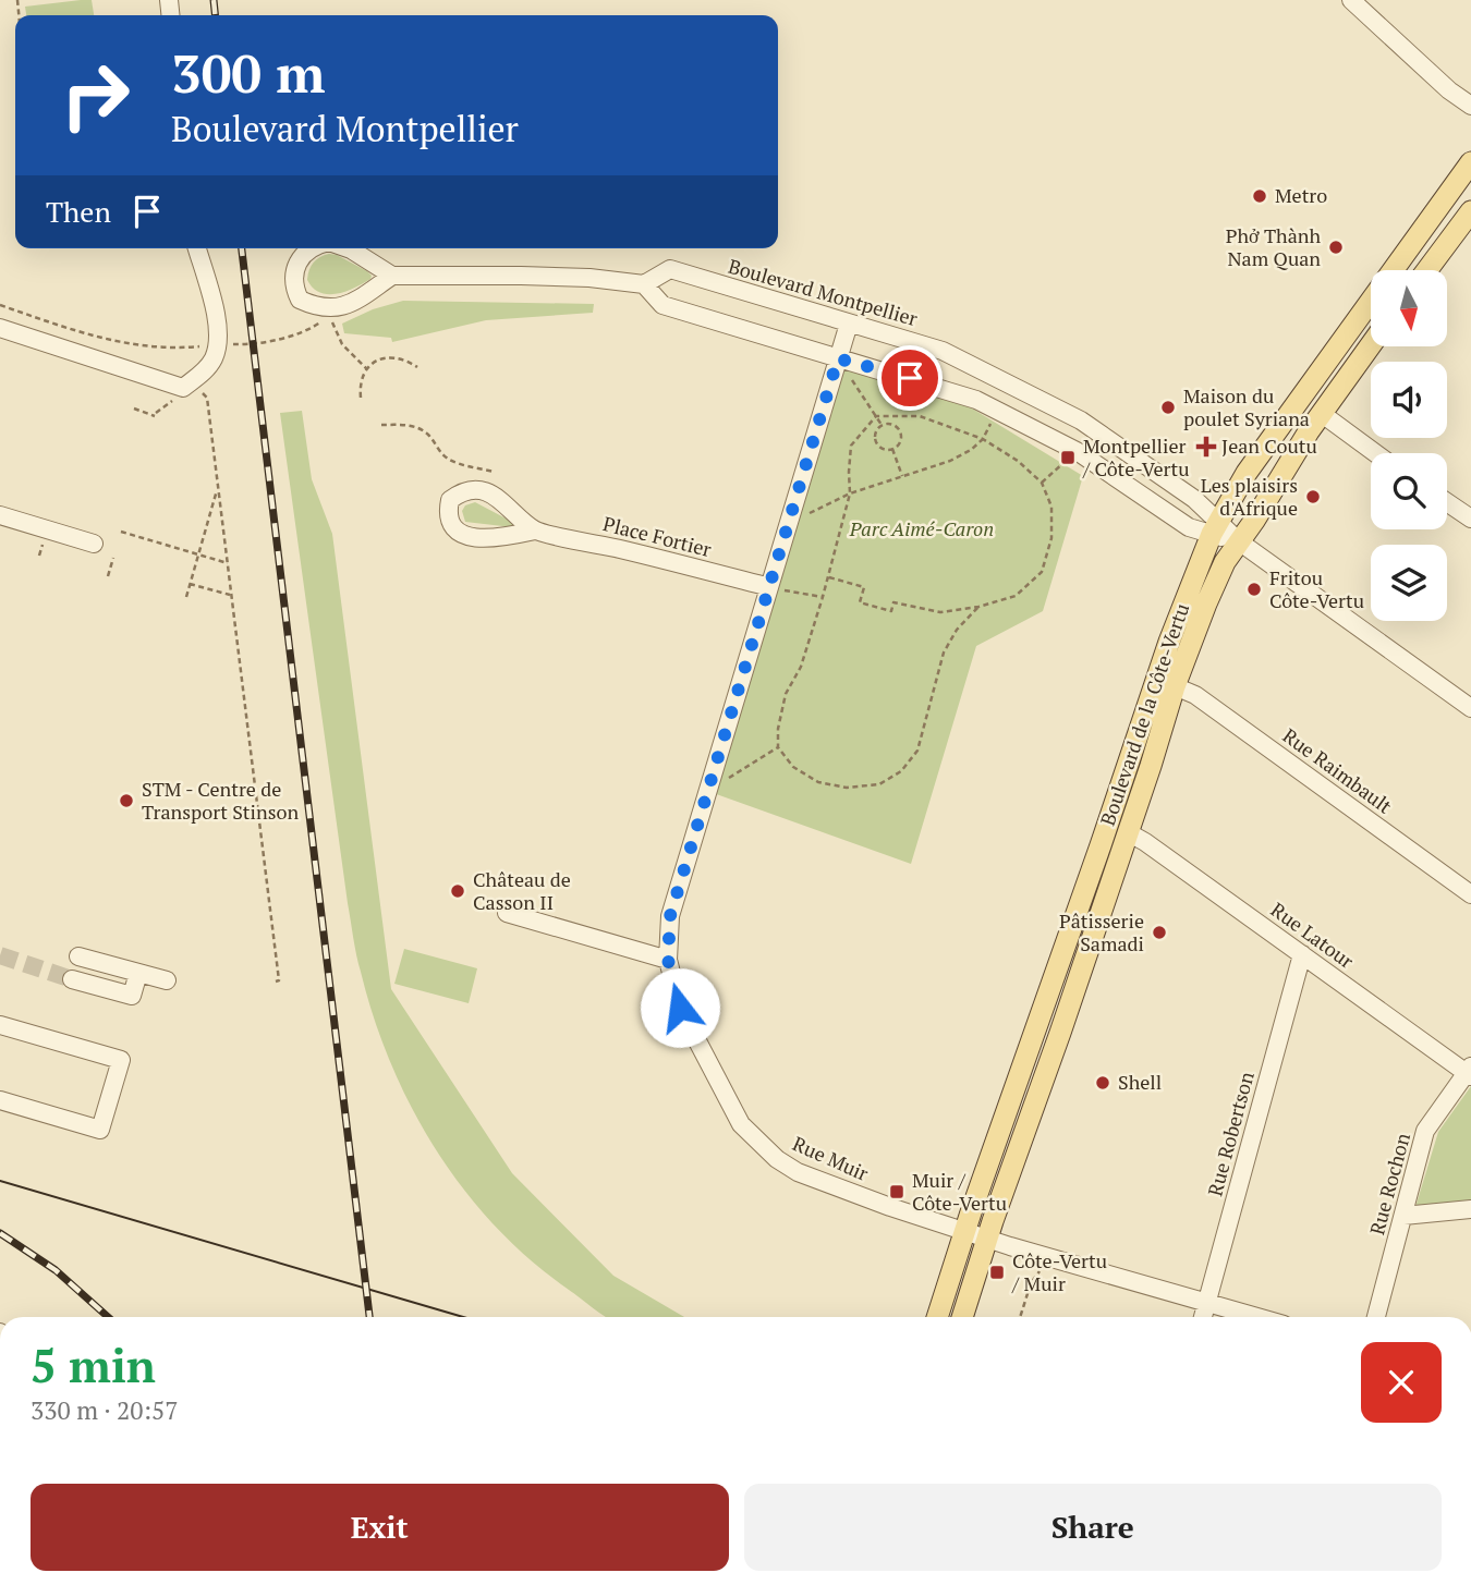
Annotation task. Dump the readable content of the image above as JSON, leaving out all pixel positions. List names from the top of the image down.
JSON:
{
  "streets": {
    "main road": ["Boulevard de la Côte-Vertu"],
    "street": [
      "Boulevard Montpellier",
      "Place Fortier",
      "Rue Raimbault",
      "Rue Latour",
      "Rue Robertson",
      "Rue Muir",
      "Rue Rochon"
    ]
  },
  "crossings": [
    ["Boulevard Montpellier", "Boulevard de la Côte-Vertu"],
    ["Boulevard Montpellier", "Rue Muir"],
    ["Place Fortier", "Rue Muir"],
    ["Boulevard de la Côte-Vertu", "Rue Raimbault"],
    ["Boulevard de la Côte-Vertu", "Rue Latour"],
    ["Boulevard de la Côte-Vertu", "Rue Muir"],
    ["Rue Latour", "Rue Robertson"],
    ["Rue Latour", "Rue Rochon"],
    ["Rue Robertson", "Rue Muir"]
  ],
  "parks": ["Parc Aimé-Caron"],
  "places": {
    "other": [
      "Metro",
      "Phở Thành Nam Quan",
      "Maison du poulet Syriana",
      "Les plaisirs d'Afrique",
      "Fritou Côte-Vertu",
      "STM - Centre de Transport Stinson",
      "Château de Casson II",
      "Pâtisserie Samadi",
      "Shell"
    ],
    "health": ["Jean Coutu"],
    "transit": ["Montpellier / Côte-Vertu", "Muir / Côte-Vertu", "Côte-Vertu / Muir"]
  },
  "north": "bottom",
  "page": {
    "turn": ["300 m", "Boulevard Montpellier"],
    "then": "Then",
    "heading": ["5 min", "330 m · 20:57"],
    "buttons": ["Exit", "Share"]
  }
}
